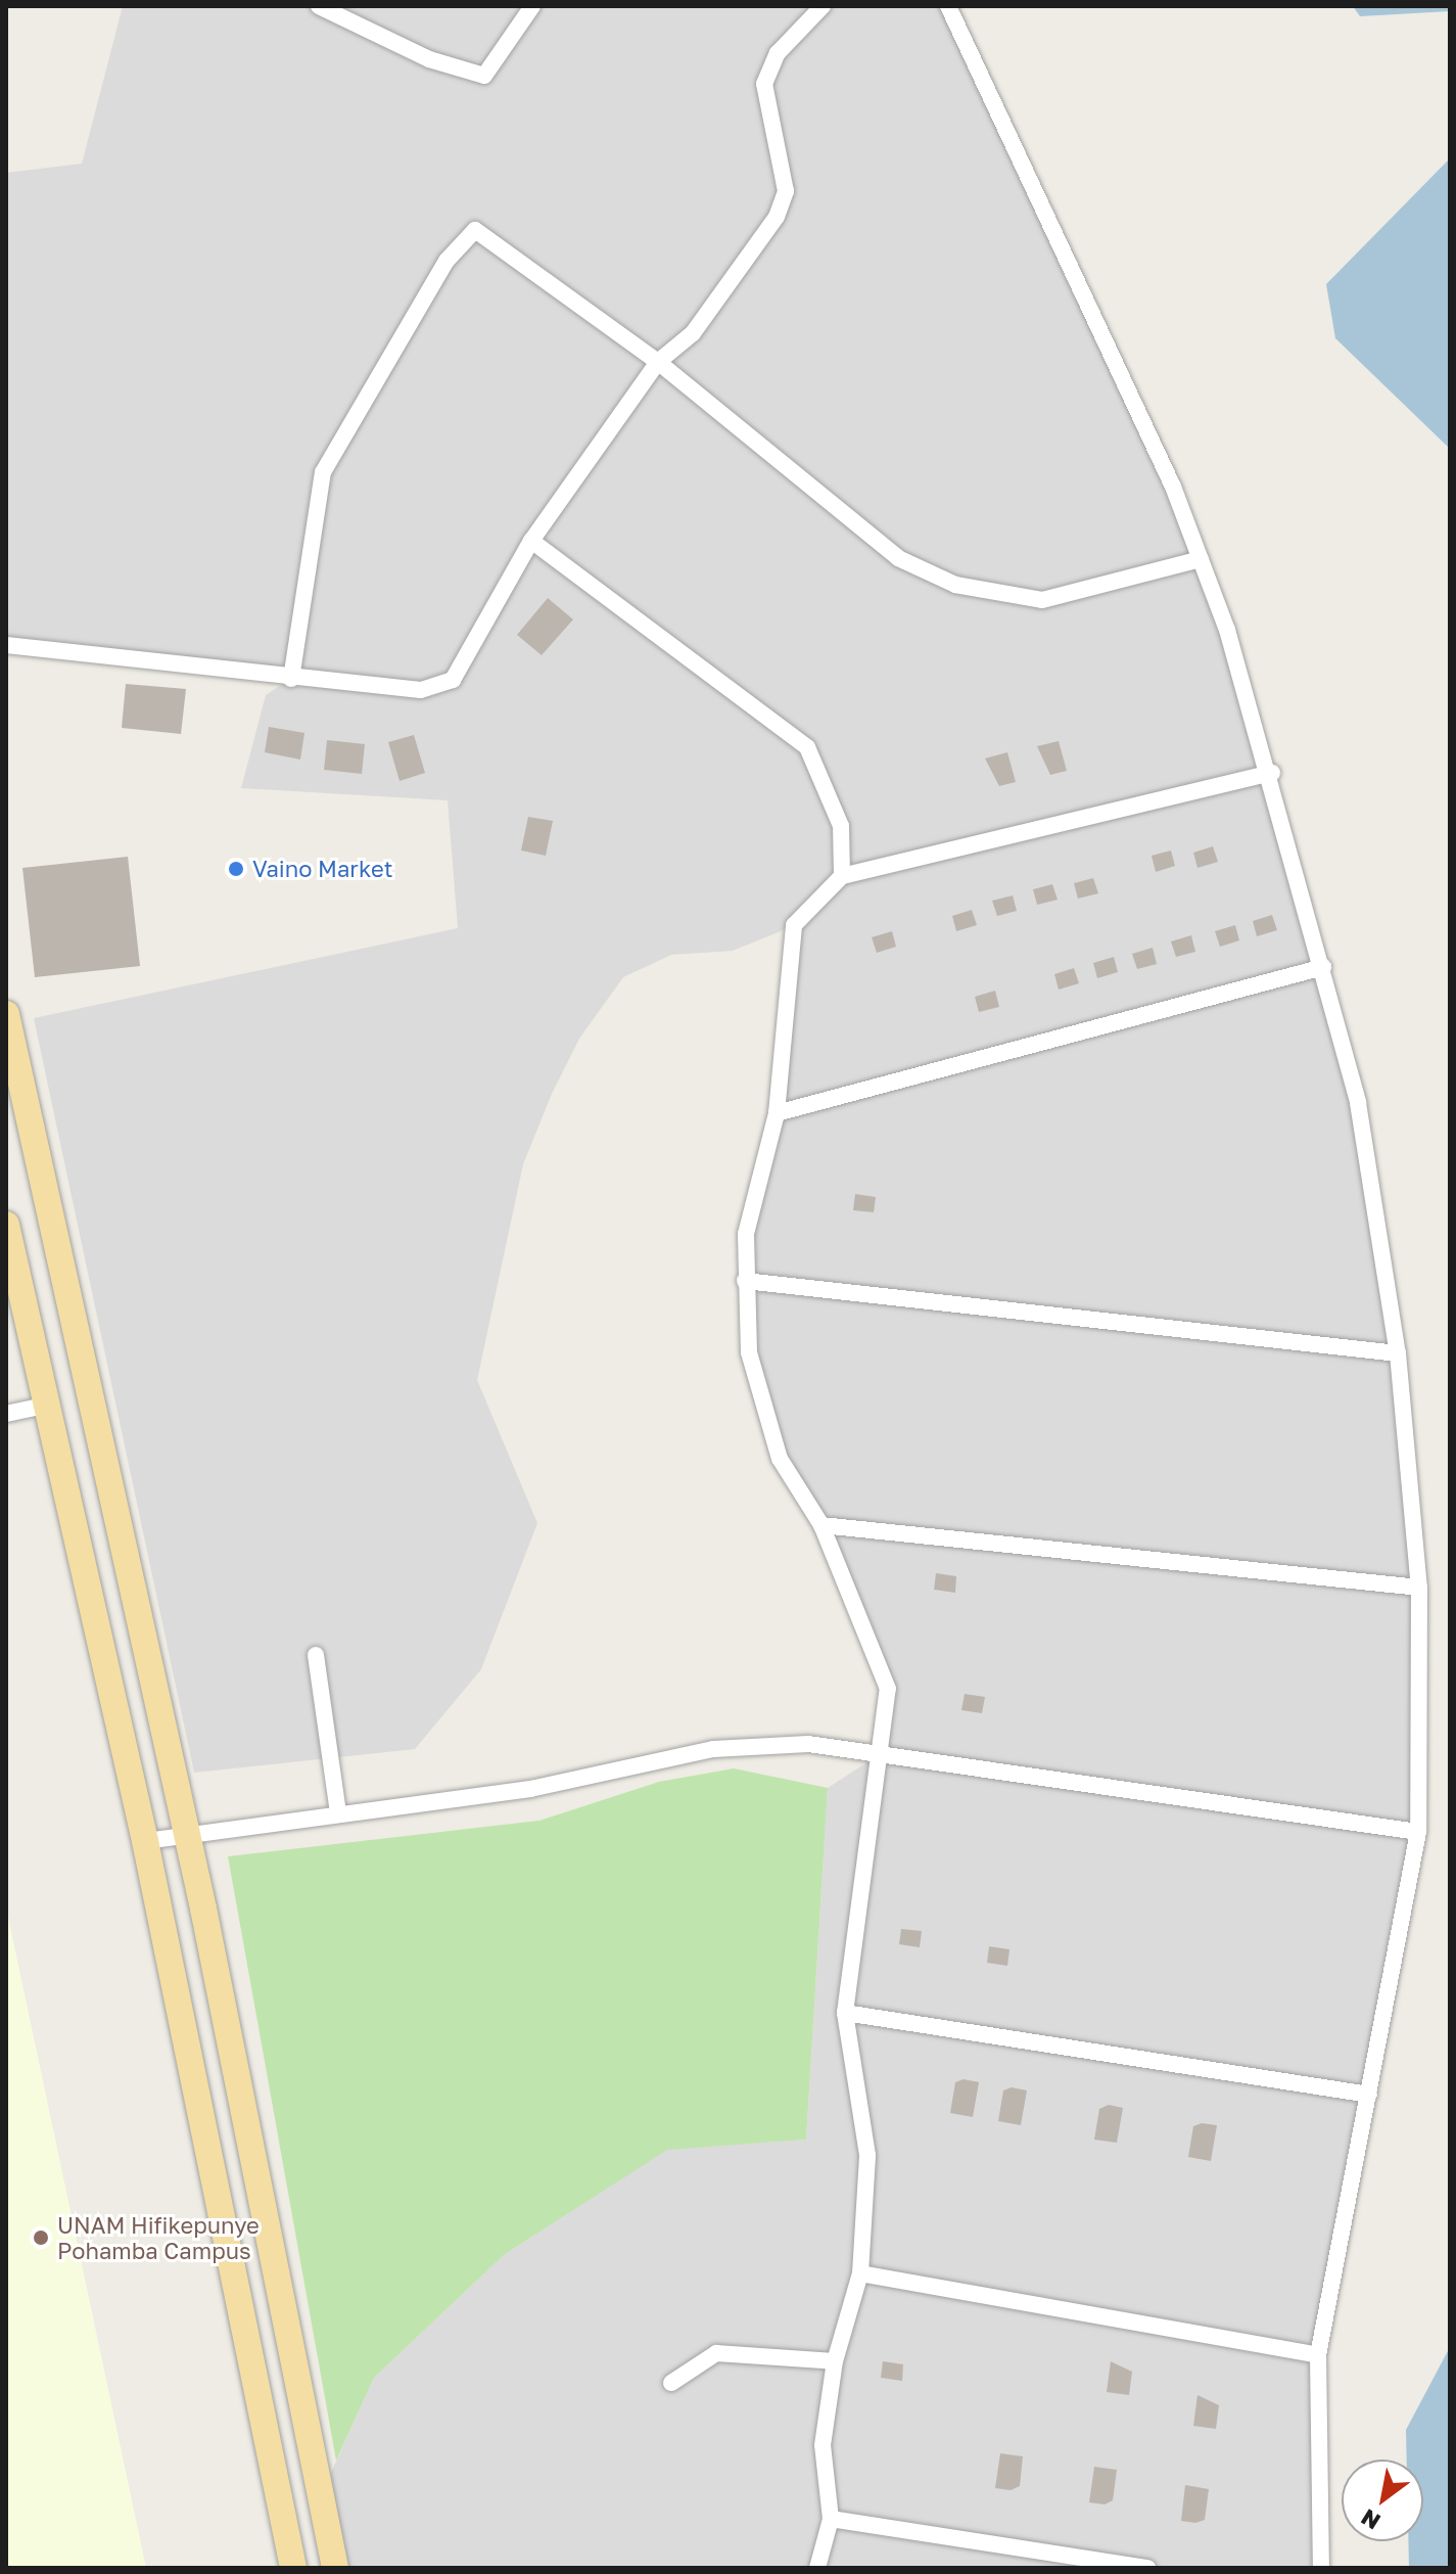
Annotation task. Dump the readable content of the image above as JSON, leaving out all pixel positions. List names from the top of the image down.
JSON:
{
  "places": ["Vaino Market", "UNAM Hifikepunye Pohamba Campus"],
  "north": "bottom left"
}
